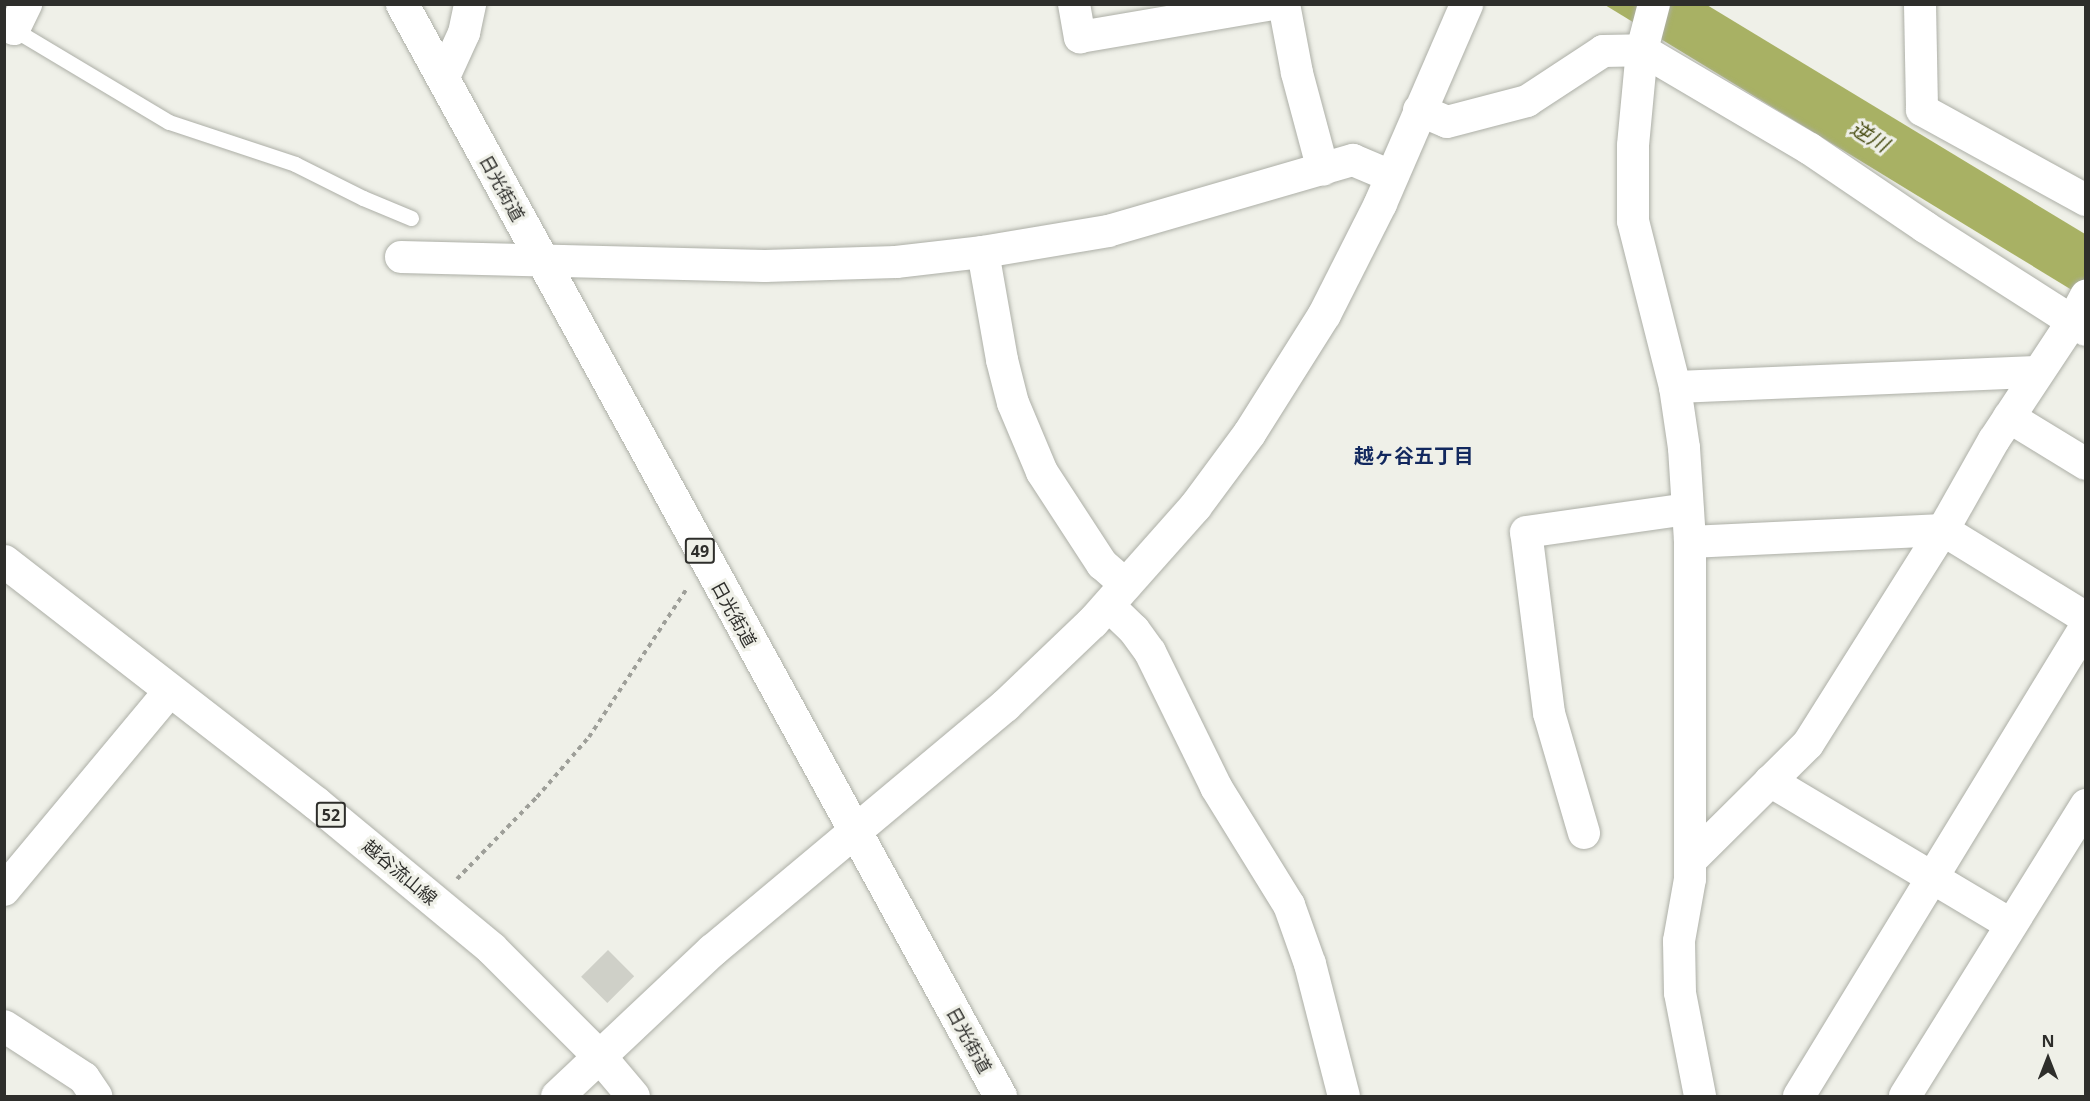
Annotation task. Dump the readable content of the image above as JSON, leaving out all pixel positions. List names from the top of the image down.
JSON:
{
  "streets": {
    "main road": [
      "日光街道",
      "49",
      "52",
      "越谷流山線"
    ]
  },
  "districts": ["越ヶ谷五丁目"],
  "water": ["逆川"],
  "north": "top"
}
